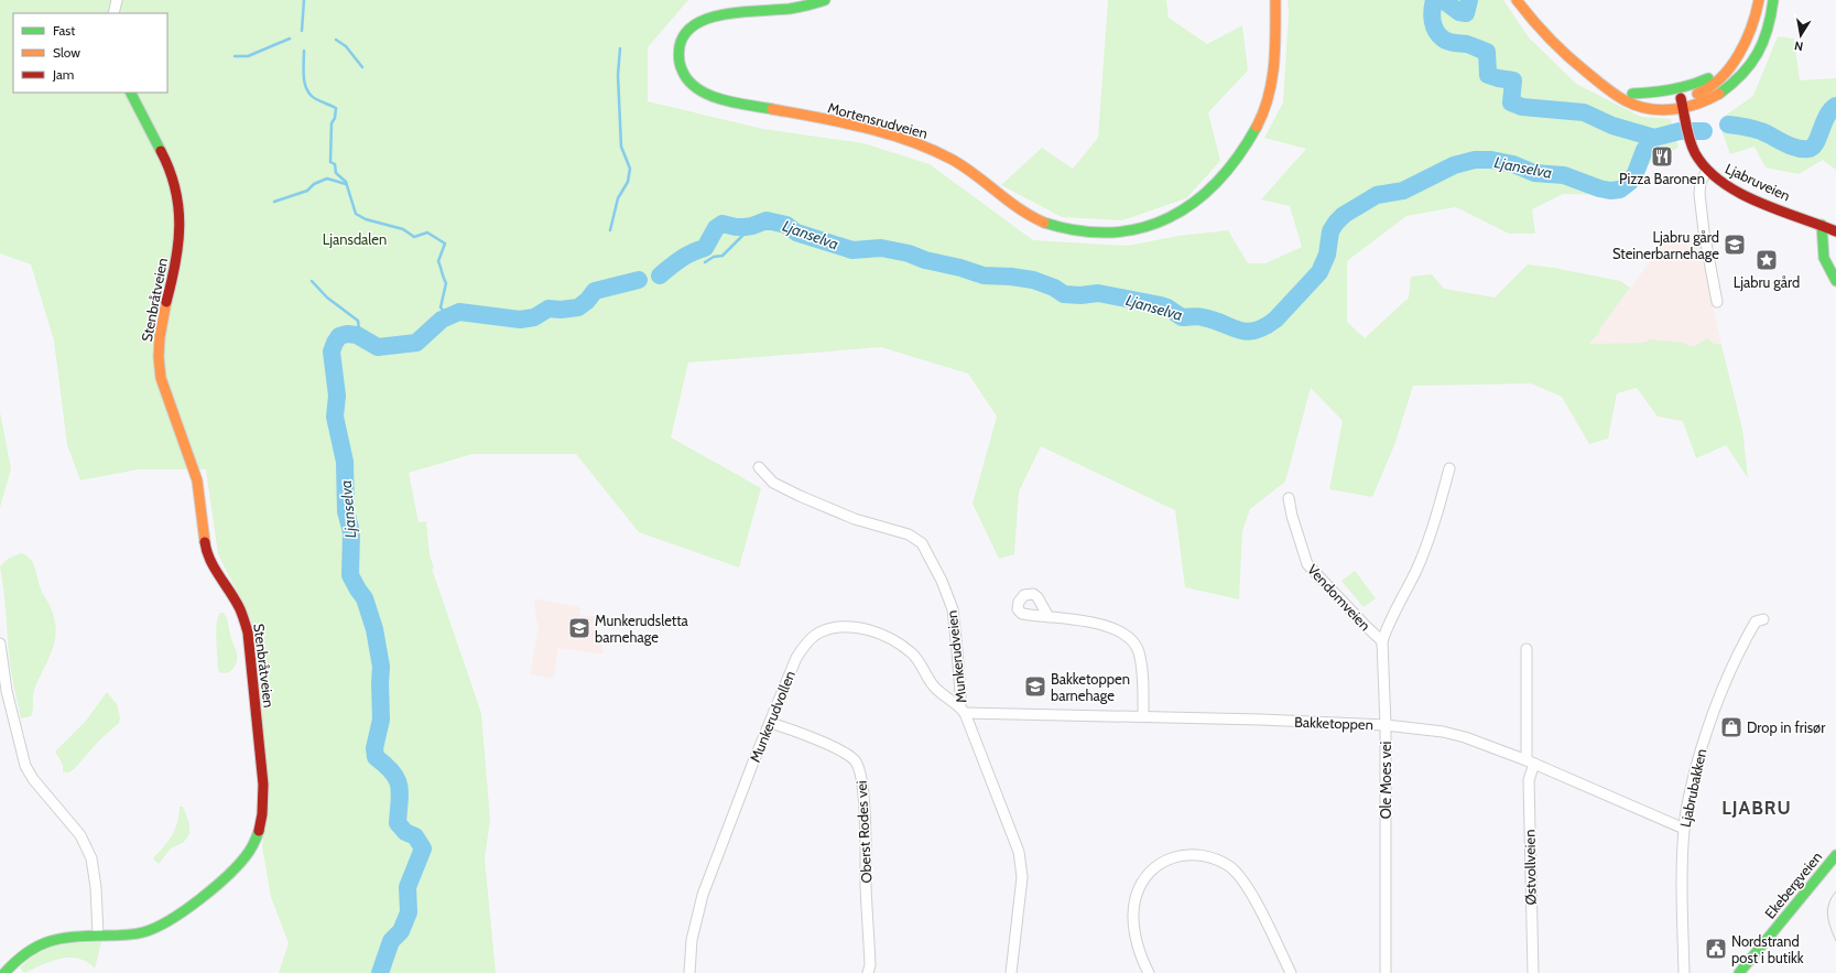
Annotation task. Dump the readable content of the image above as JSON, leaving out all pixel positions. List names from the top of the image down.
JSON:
{
  "streets": {
    "street": [
      "Mortensrudveien",
      "Ljabruveien",
      "Stenbråtveien",
      "Vendomveien",
      "Munkerudveien",
      "Munkerudvollen",
      "Bakketoppen",
      "Ole Moes vei",
      "Ljabrubakken",
      "Oberst Rodes vei",
      "Østvollveien",
      "Ekebergveien"
    ]
  },
  "crossings": [
    ["Vendomveien", "Ole Moes vei"],
    ["Munkerudveien", "Munkerudvollen"],
    ["Munkerudveien", "Bakketoppen"],
    ["Munkerudvollen", "Bakketoppen"],
    ["Munkerudvollen", "Oberst Rodes vei"],
    ["Bakketoppen", "Ole Moes vei"],
    ["Bakketoppen", "Ljabrubakken"],
    ["Bakketoppen", "Østvollveien"]
  ],
  "districts": ["LJABRU"],
  "water": ["Ljanselva"],
  "parks": ["Ljansdalen"],
  "places": {
    "restaurant": ["Pizza Baronen"],
    "school or university": ["Ljabru gård Steinerbarnehage", "Munkerudsletta barnehage", "Bakketoppen barnehage"],
    "place": ["Ljabru gård"],
    "shop": ["Drop in frisør"],
    "public building": ["Nordstrand post i butikk"]
  },
  "legend": ["Fast", "Slow", "Jam"],
  "north": "bottom"
}
